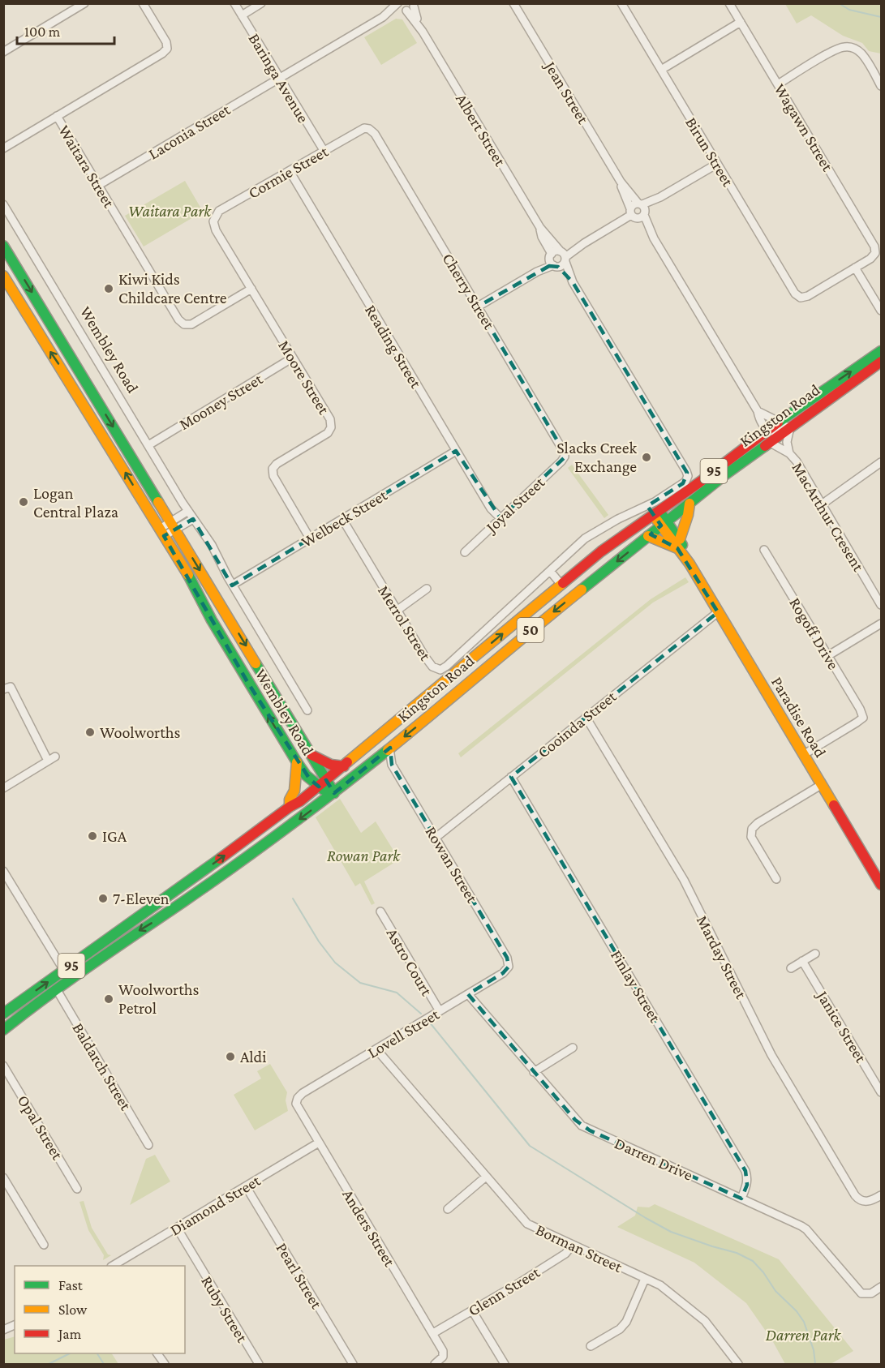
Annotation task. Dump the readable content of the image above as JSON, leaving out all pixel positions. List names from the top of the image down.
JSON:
{
  "streets": {
    "main road": [
      "Wembley Road",
      "Kingston Road",
      "95",
      "50",
      "Paradise Road"
    ],
    "street": [
      "Baringa Avenue",
      "Jean Street",
      "Wagawn Street",
      "Albert Street",
      "Laconia Street",
      "Birun Street",
      "Waitara Street",
      "Cormie Street",
      "Cherry Street",
      "Reading Street",
      "Moore Street",
      "Mooney Street",
      "Joyal Street",
      "MacArthur Cresent",
      "Welbeck Street",
      "Merrol Street",
      "Rogoff Drive",
      "Cooinda Street",
      "Rowan Street",
      "Marday Street",
      "Astro Court",
      "Finlay Street",
      "Janice Street",
      "Lovell Street",
      "Baldarch Street",
      "Opal Street",
      "Darren Drive",
      "Diamond Street",
      "Anders Street",
      "Borman Street",
      "Pearl Street",
      "Glenn Street",
      "Ruby Street"
    ]
  },
  "crossings": [
    ["Baringa Avenue", "Laconia Street"],
    ["Baringa Avenue", "Cormie Street"],
    ["Jean Street", "Kingston Road"],
    ["Wagawn Street", "Birun Street"],
    ["Albert Street", "Laconia Street"],
    ["Albert Street", "Merrol Street"],
    ["Laconia Street", "Waitara Street"],
    ["Waitara Street", "Moore Street"],
    ["Cormie Street", "Cherry Street"],
    ["Cormie Street", "Reading Street"],
    ["Cormie Street", "Moore Street"],
    ["Cherry Street", "Joyal Street"],
    ["Reading Street", "Joyal Street"],
    ["Reading Street", "Welbeck Street"],
    ["Wembley Road", "Mooney Street"],
    ["Wembley Road", "Kingston Road"],
    ["Wembley Road", "Welbeck Street"],
    ["Moore Street", "Mooney Street"],
    ["Moore Street", "Welbeck Street"],
    ["Kingston Road", "MacArthur Cresent"],
    ["Kingston Road", "Paradise Road"],
    ["Kingston Road", "Rowan Street"],
    ["Kingston Road", "Baldarch Street"],
    ["Welbeck Street", "Merrol Street"],
    ["Rogoff Drive", "Paradise Road"],
    ["Paradise Road", "Cooinda Street"],
    ["Cooinda Street", "Rowan Street"],
    ["Cooinda Street", "Marday Street"],
    ["Cooinda Street", "Finlay Street"],
    ["Rowan Street", "Lovell Street"],
    ["Astro Court", "Lovell Street"],
    ["Finlay Street", "Darren Drive"],
    ["Lovell Street", "Darren Drive"],
    ["Lovell Street", "Anders Street"],
    ["Lovell Street", "Borman Street"],
    ["Diamond Street", "Anders Street"],
    ["Diamond Street", "Pearl Street"],
    ["Diamond Street", "Ruby Street"],
    ["Anders Street", "Glenn Street"],
    ["Borman Street", "Glenn Street"]
  ],
  "parks": ["Waitara Park", "Rowan Park", "Darren Park"],
  "places": [
    "Kiwi Kids Childcare Centre",
    "Slacks Creek Exchange",
    "Logan Central Plaza",
    "Woolworths",
    "IGA",
    "7-Eleven",
    "Woolworths Petrol",
    "Aldi"
  ],
  "legend": ["Fast", "Slow", "Jam"],
  "scale_bar": "100 m"
}
